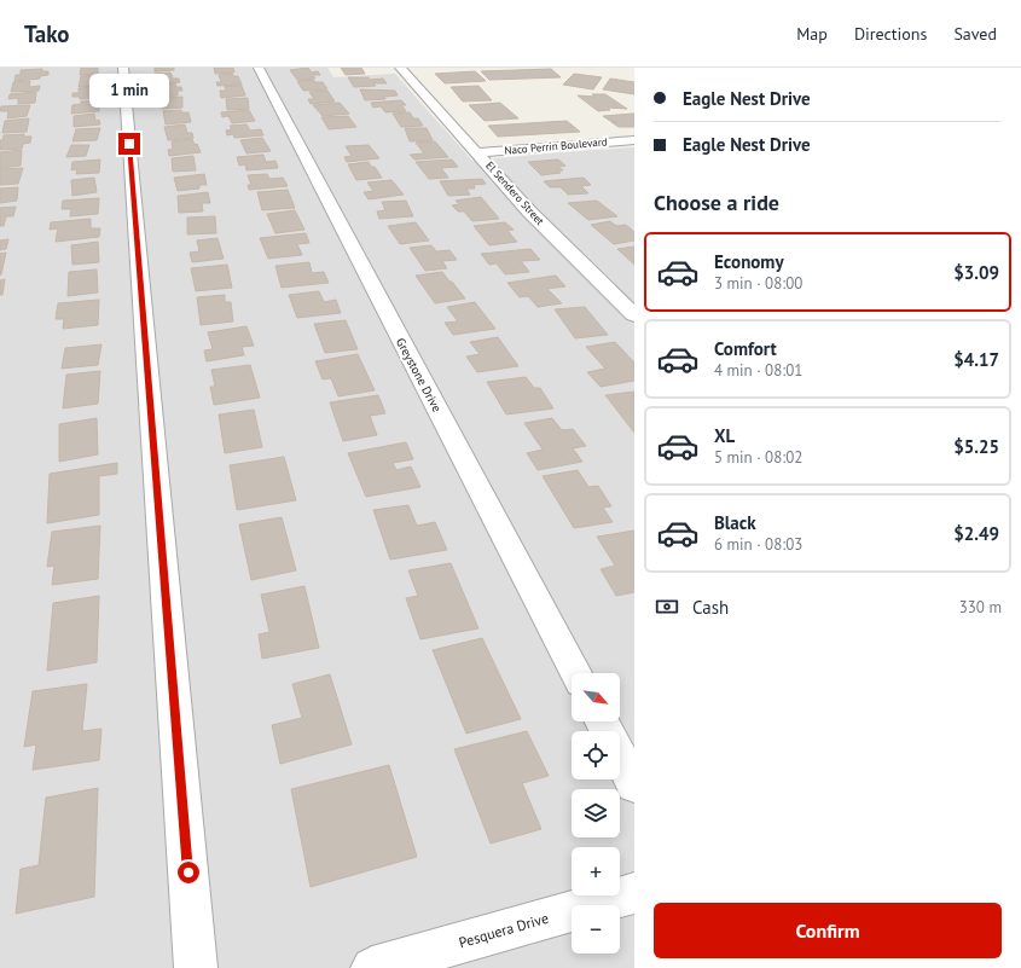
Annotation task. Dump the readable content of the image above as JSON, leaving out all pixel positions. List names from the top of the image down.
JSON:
{
  "streets": {
    "street": [
      "Naco Perrin Boulevard",
      "El Sendero Street",
      "Greystone Drive",
      "Pesquera Drive"
    ]
  },
  "crossings": [
    ["Naco Perrin Boulevard", "El Sendero Street"]
  ],
  "north": "bottom right",
  "page": {
    "header": "Tako",
    "nav": ["Map", "Directions", "Saved"],
    "banner": ["Eagle Nest Drive", "Eagle Nest Drive"],
    "bubble": "1 min",
    "heading": "Choose a ride",
    "list": [
      {
        "name": "Economy",
        "note": "3 min · 08:00",
        "value": "$3.09"
      },
      {
        "name": "Comfort",
        "note": "4 min · 08:01",
        "value": "$4.17"
      },
      {
        "name": "XL",
        "note": "5 min · 08:02",
        "value": "$5.25"
      },
      {
        "name": "Black",
        "note": "6 min · 08:03",
        "value": "$2.49"
      }
    ],
    "pay": ["Cash", "330 m"],
    "map_buttons": ["+", "−"],
    "buttons": "Confirm"
  }
}
